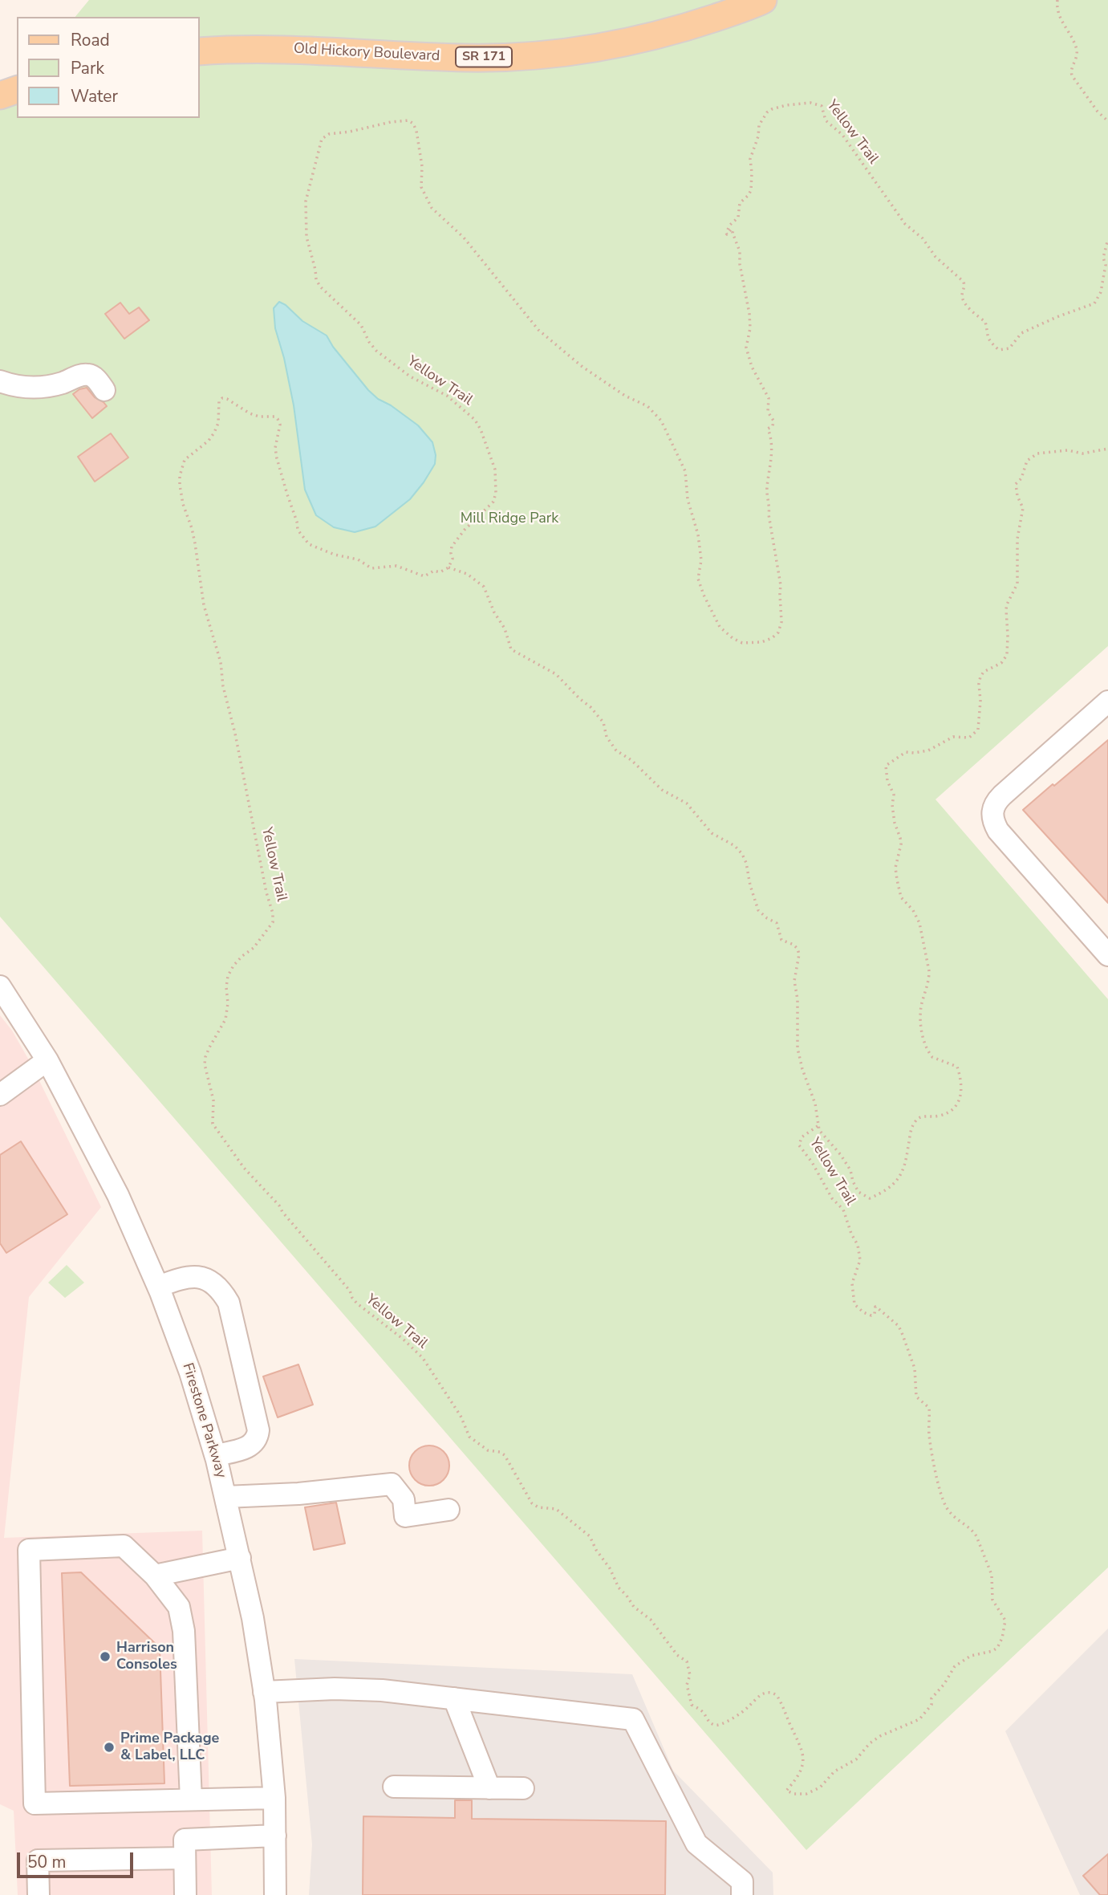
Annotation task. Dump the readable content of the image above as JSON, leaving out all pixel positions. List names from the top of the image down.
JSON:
{
  "streets": {
    "main road": ["Old Hickory Boulevard", "SR 171"],
    "street": ["Firestone Parkway"],
    "path": ["Yellow Trail"]
  },
  "parks": ["Mill Ridge Park"],
  "places": ["Harrison Consoles", "Prime Package & Label, LLC"],
  "legend": ["Road", "Park", "Water"],
  "scale_bar": "50 m"
}
